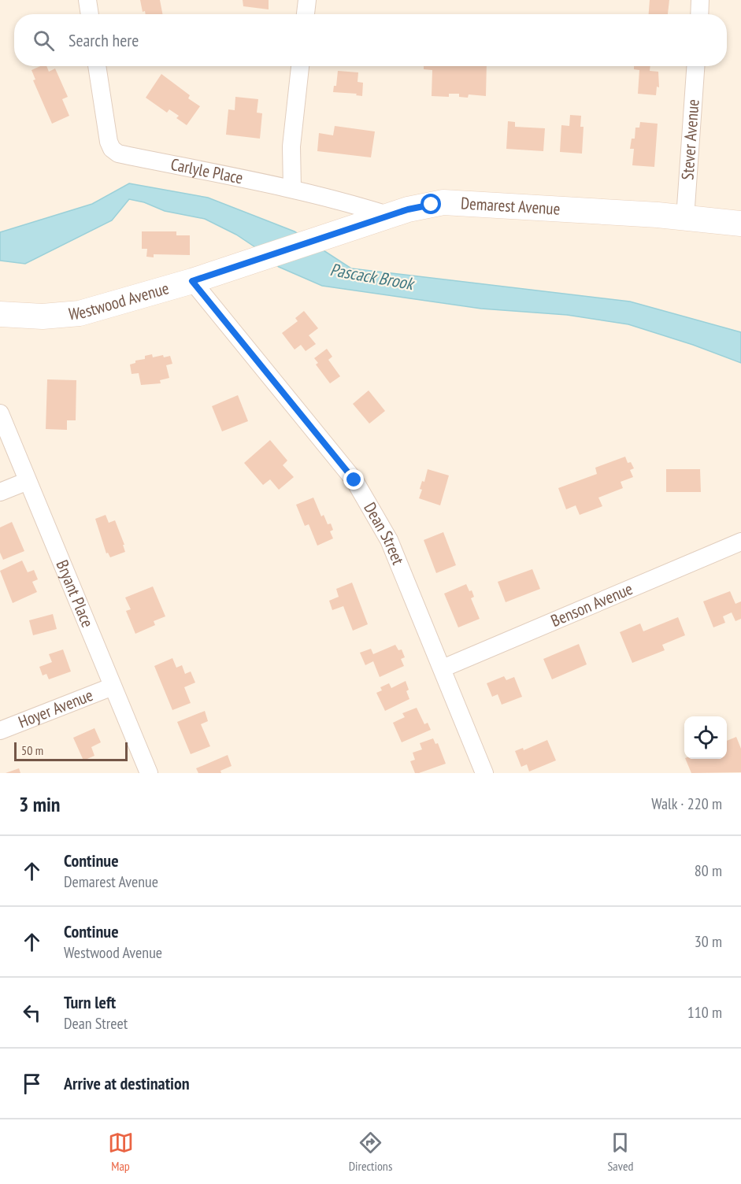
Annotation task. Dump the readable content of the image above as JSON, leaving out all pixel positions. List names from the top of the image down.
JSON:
{
  "streets": {
    "street": [
      "Stever Avenue",
      "Carlyle Place",
      "Demarest Avenue",
      "Westwood Avenue",
      "Dean Street",
      "Bryant Place",
      "Benson Avenue",
      "Hoyer Avenue"
    ]
  },
  "crossings": [
    ["Stever Avenue", "Demarest Avenue"],
    ["Carlyle Place", "Demarest Avenue"],
    ["Demarest Avenue", "Westwood Avenue"],
    ["Westwood Avenue", "Dean Street"],
    ["Dean Street", "Benson Avenue"],
    ["Bryant Place", "Hoyer Avenue"]
  ],
  "water": ["Pascack Brook"],
  "scale_bar": "50 m",
  "page": {
    "search": "Search here",
    "scale": "50 m",
    "heading": ["3 min", "Walk · 220 m"],
    "list": [
      ["Continue", "Demarest Avenue", "80 m"],
      ["Continue", "Westwood Avenue", "30 m"],
      ["Turn left", "Dean Street", "110 m"],
      "Arrive at destination"
    ],
    "nav": ["Map", "Directions", "Saved"]
  }
}
